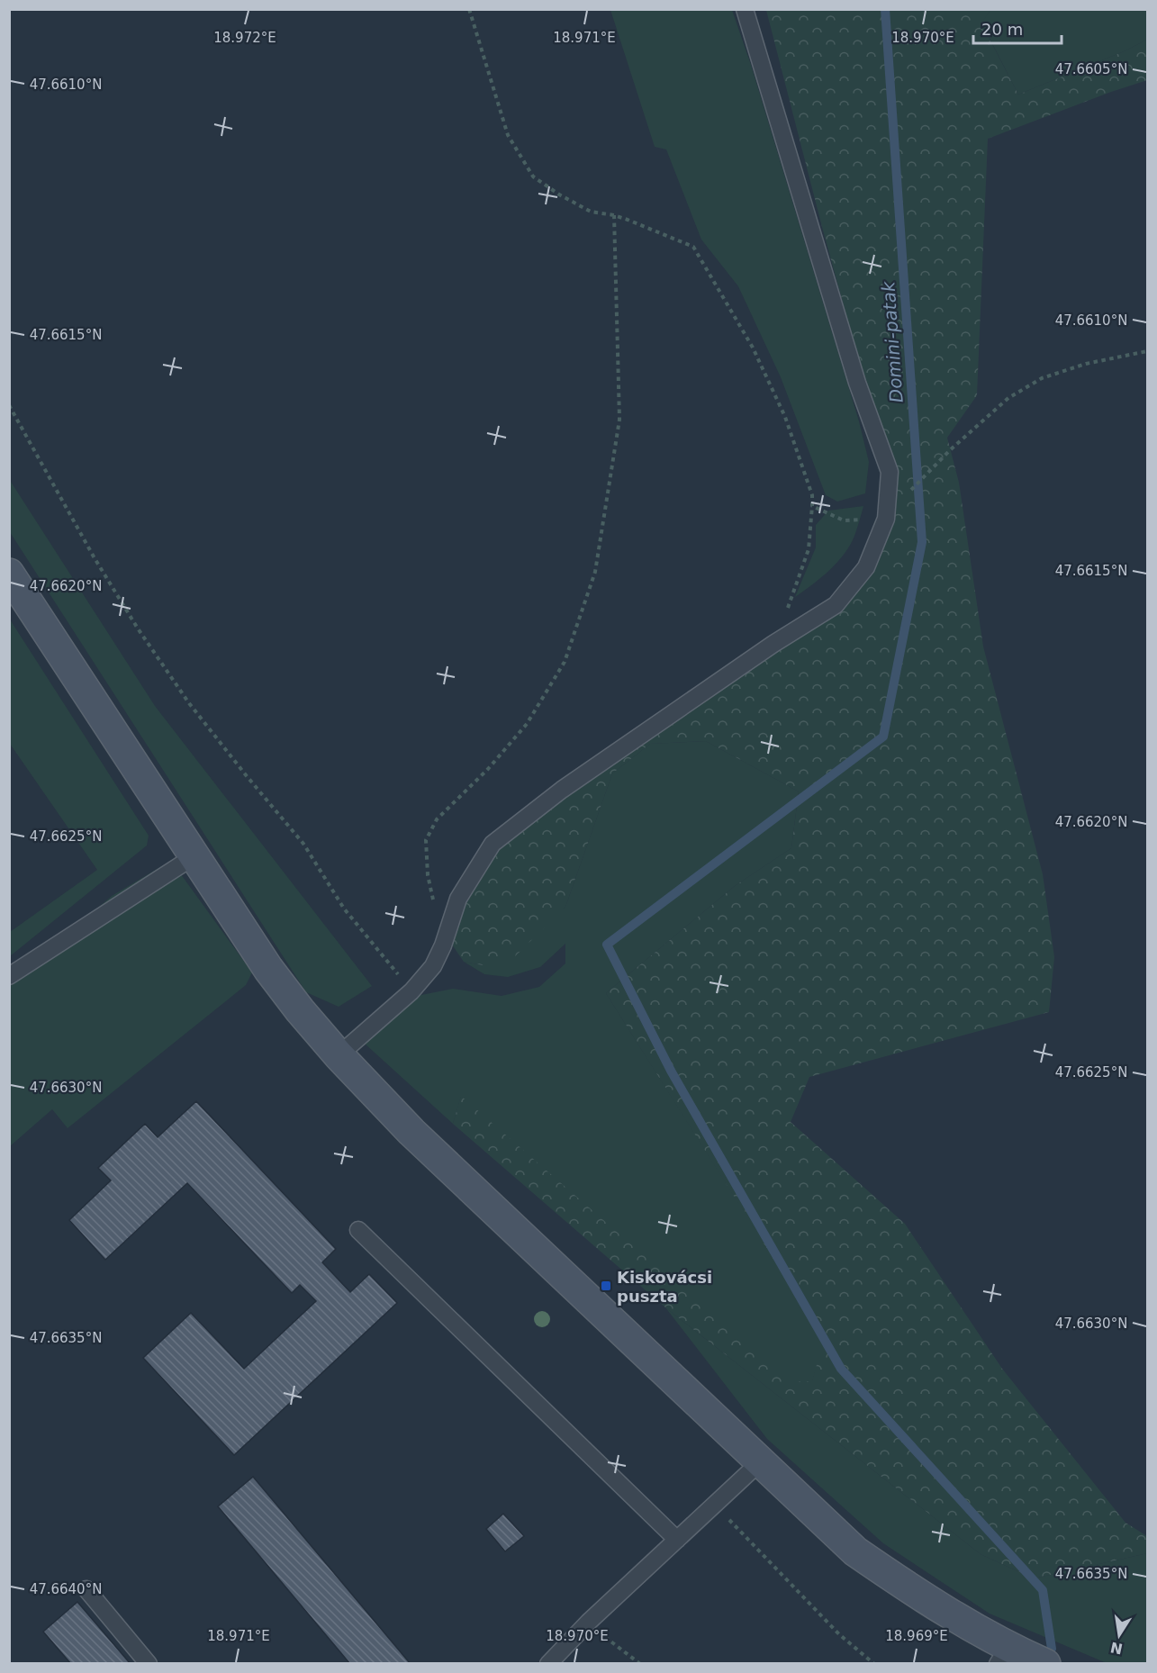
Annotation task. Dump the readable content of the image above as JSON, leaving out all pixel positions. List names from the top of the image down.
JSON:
{
  "water": ["Domini-patak"],
  "places": {
    "transit": ["Kiskovácsi puszta"]
  },
  "scale_bar": "20 m",
  "north": "bottom",
  "coordinates": [
    "18.972°E",
    "18.971°E",
    "18.970°E",
    "47.6605°N",
    "47.6610°N",
    "47.6615°N",
    "47.6620°N",
    "47.6625°N",
    "47.6630°N",
    "47.6635°N",
    "47.6640°N",
    "18.969°E"
  ]
}
